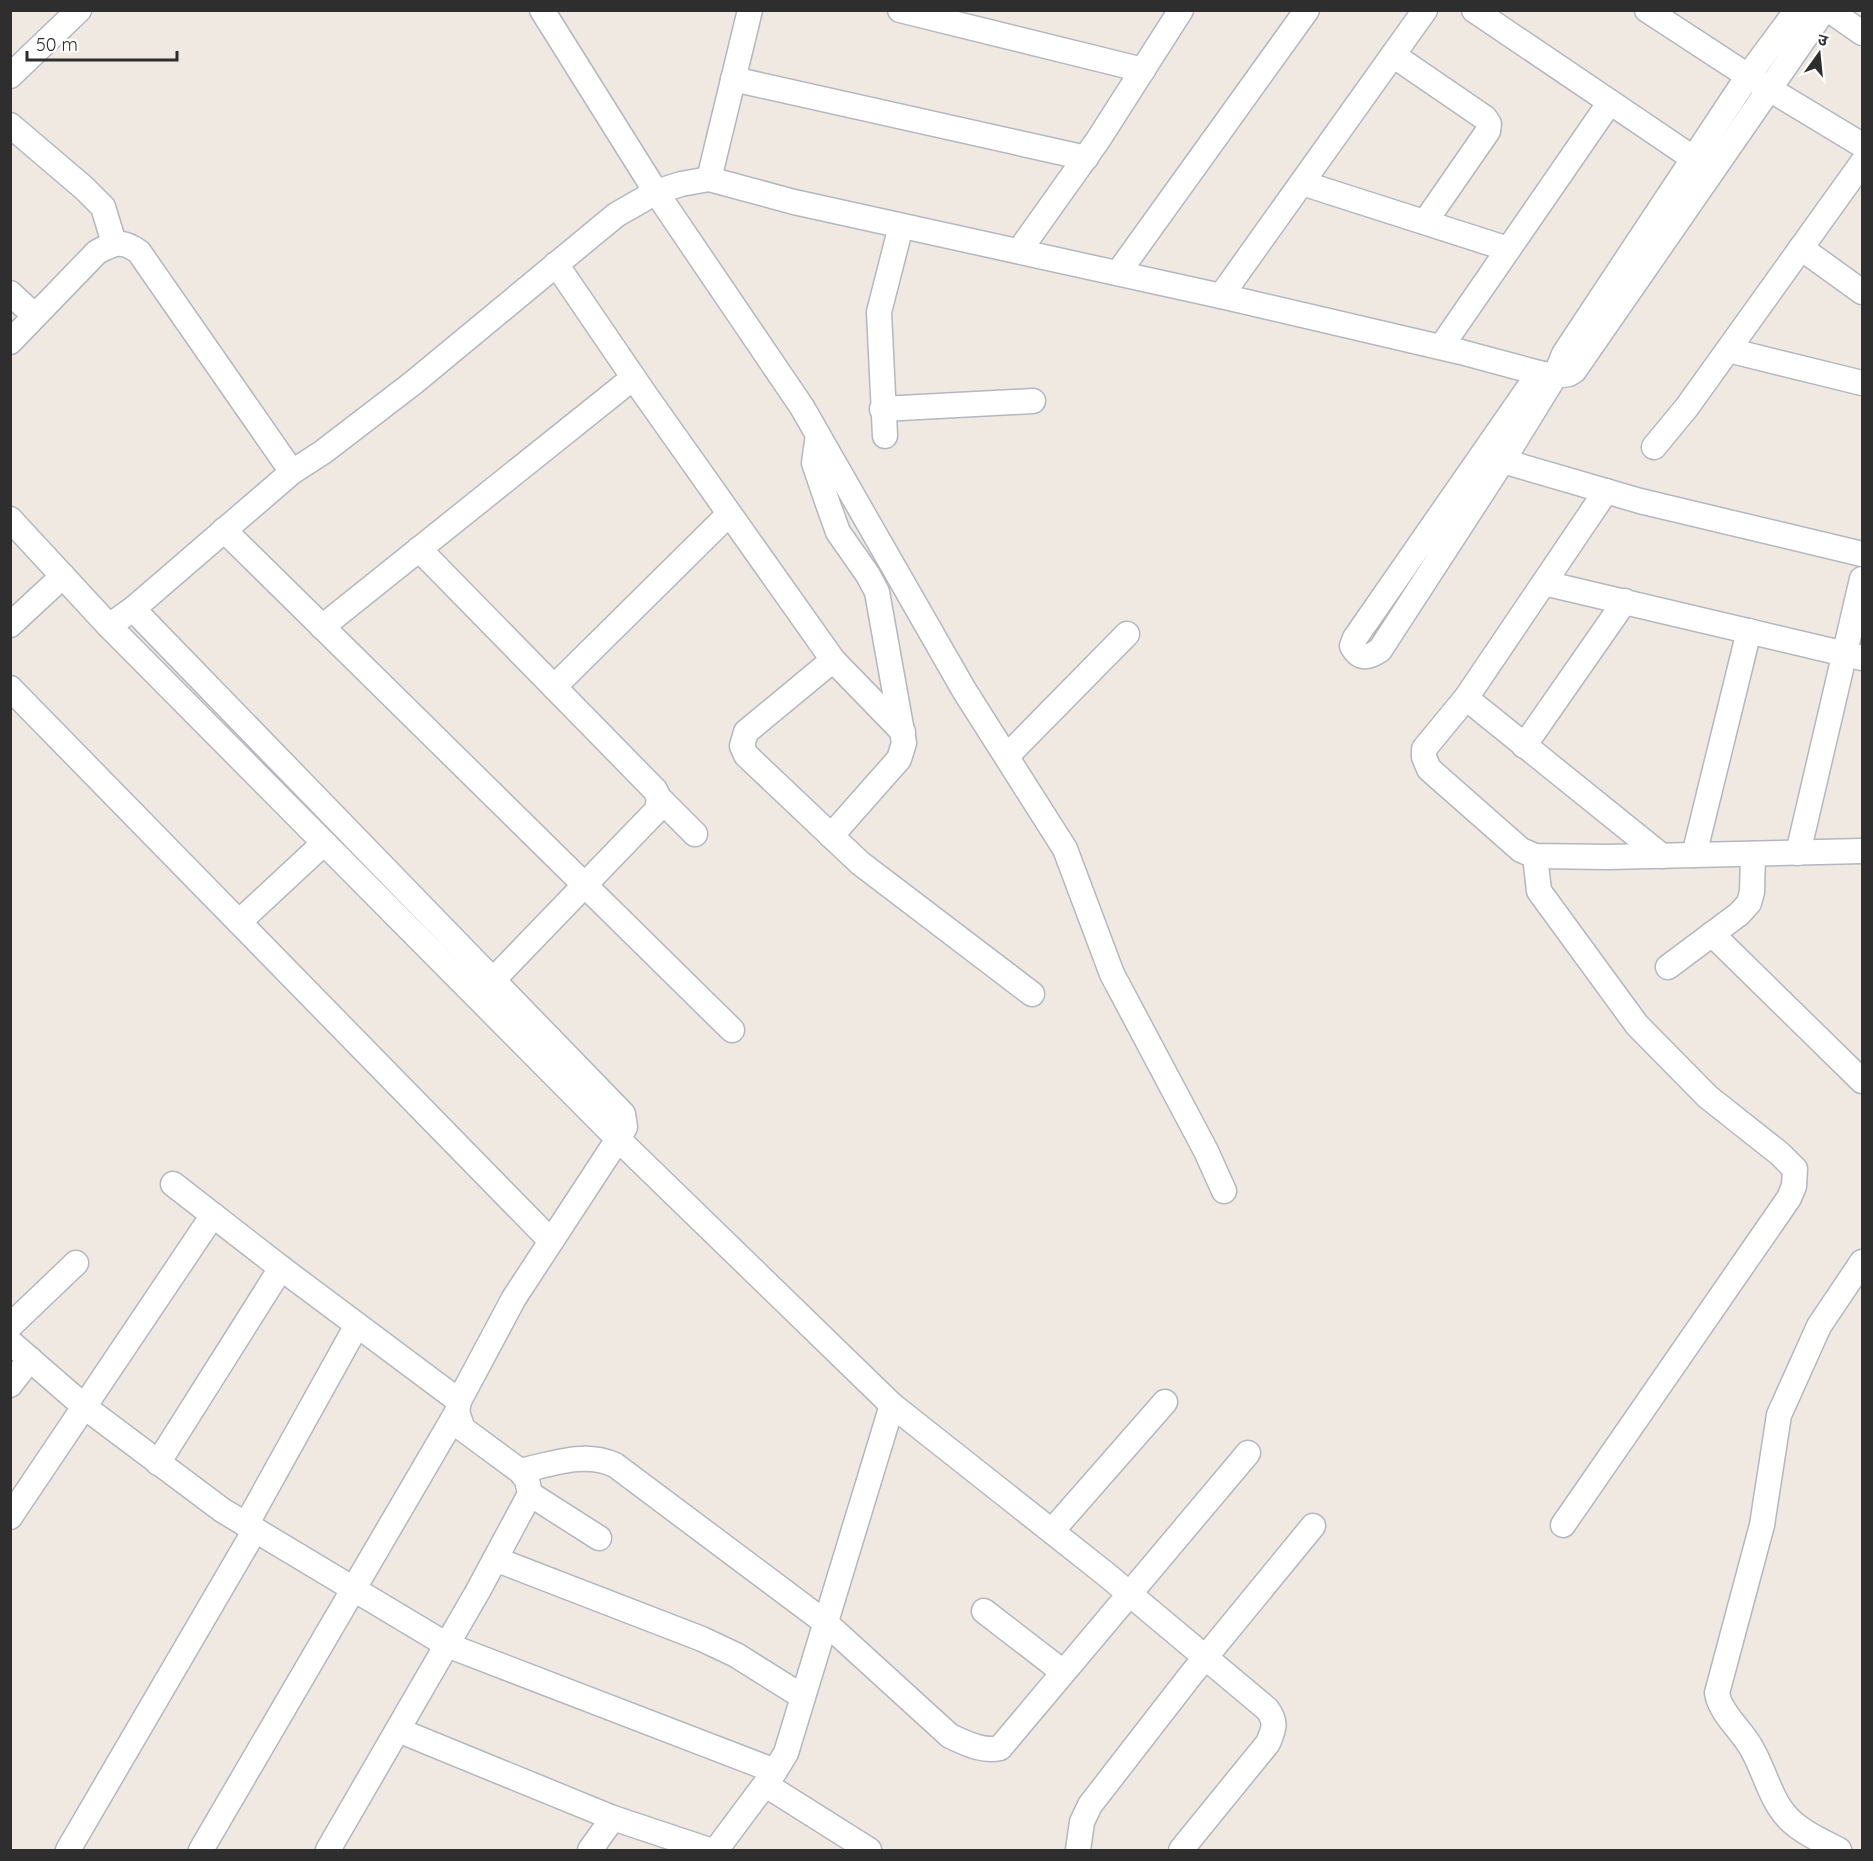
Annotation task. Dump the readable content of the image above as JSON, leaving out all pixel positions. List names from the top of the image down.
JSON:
{
  "scale_bar": "50 m",
  "north": "top"
}
